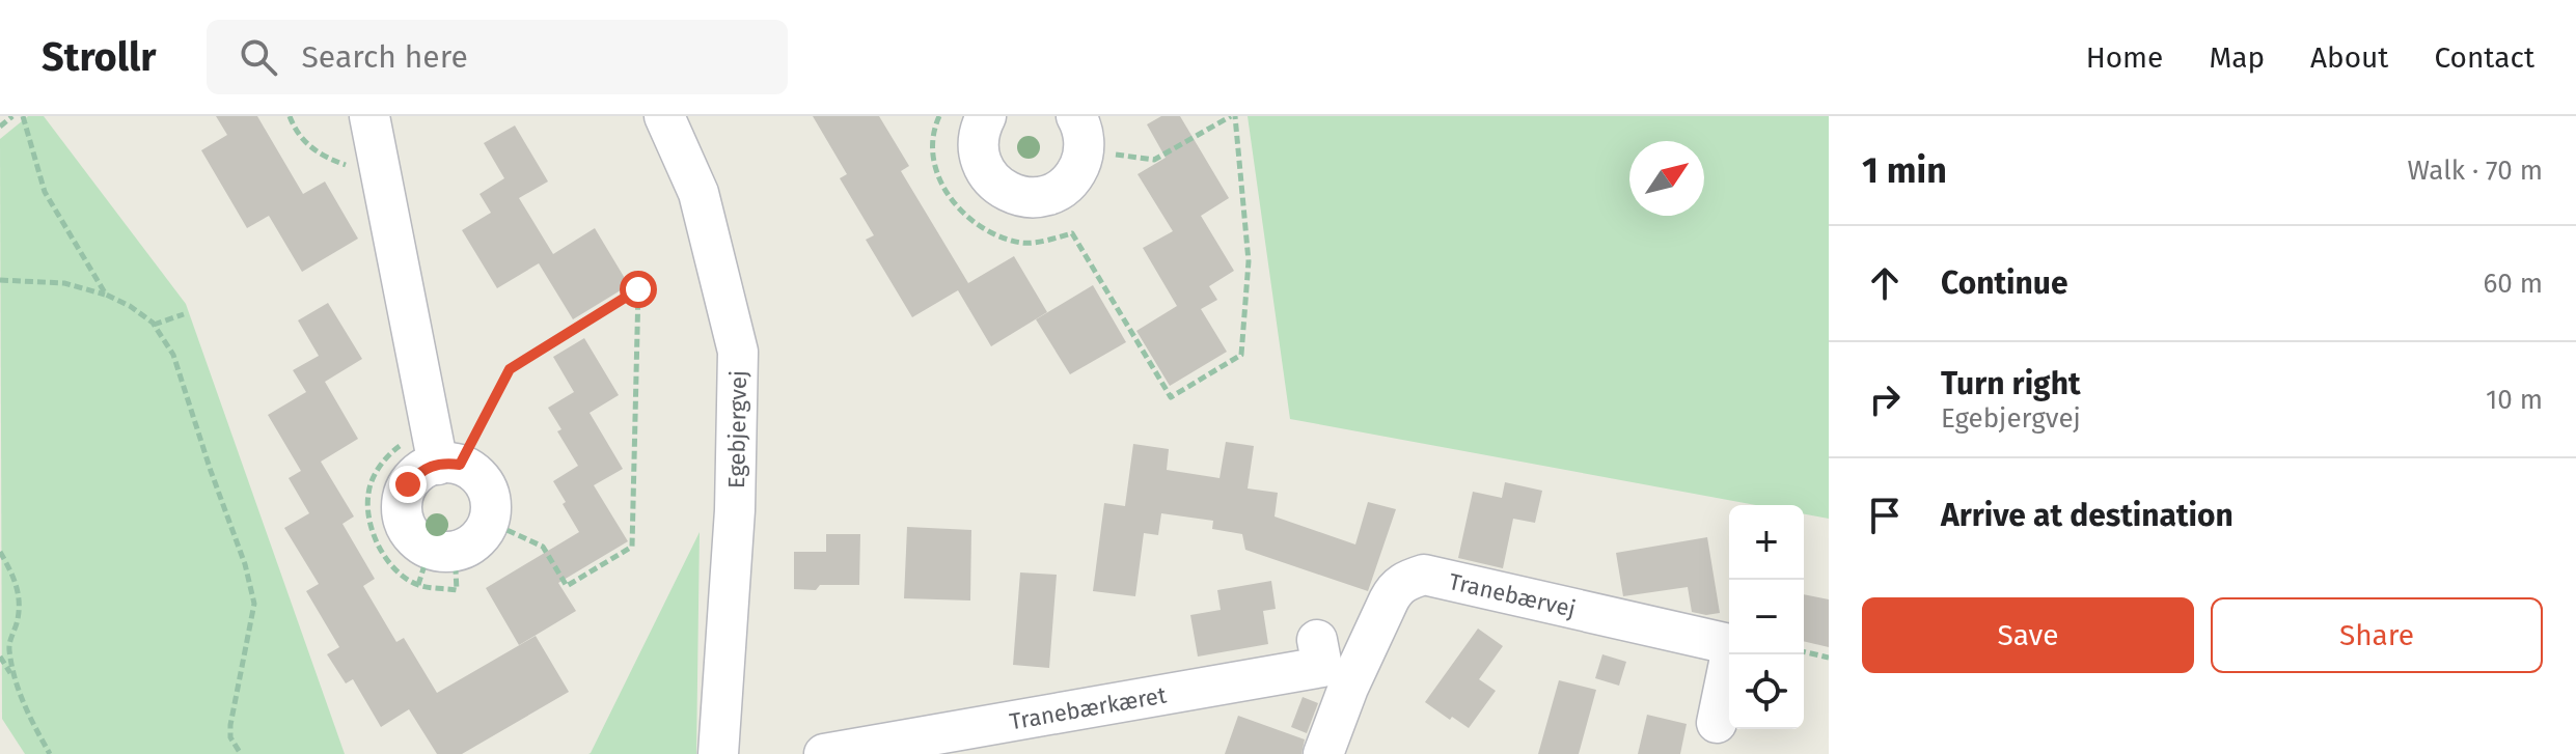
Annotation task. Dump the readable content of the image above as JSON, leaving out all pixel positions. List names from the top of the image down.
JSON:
{
  "streets": {
    "street": ["Egebjergvej", "Tranebærvej", "Tranebærkæret"]
  },
  "north": "top right",
  "page": {
    "header": "Strollr",
    "search": "Search here",
    "nav": [
      "Home",
      "Map",
      "About",
      "Contact"
    ],
    "heading": ["1 min", "Walk · 70 m"],
    "list": [
      ["Continue", "60 m"],
      ["Turn right", "Egebjergvej", "10 m"],
      "Arrive at destination"
    ],
    "map_buttons": ["+", "−"],
    "buttons": ["Save", "Share"]
  }
}
